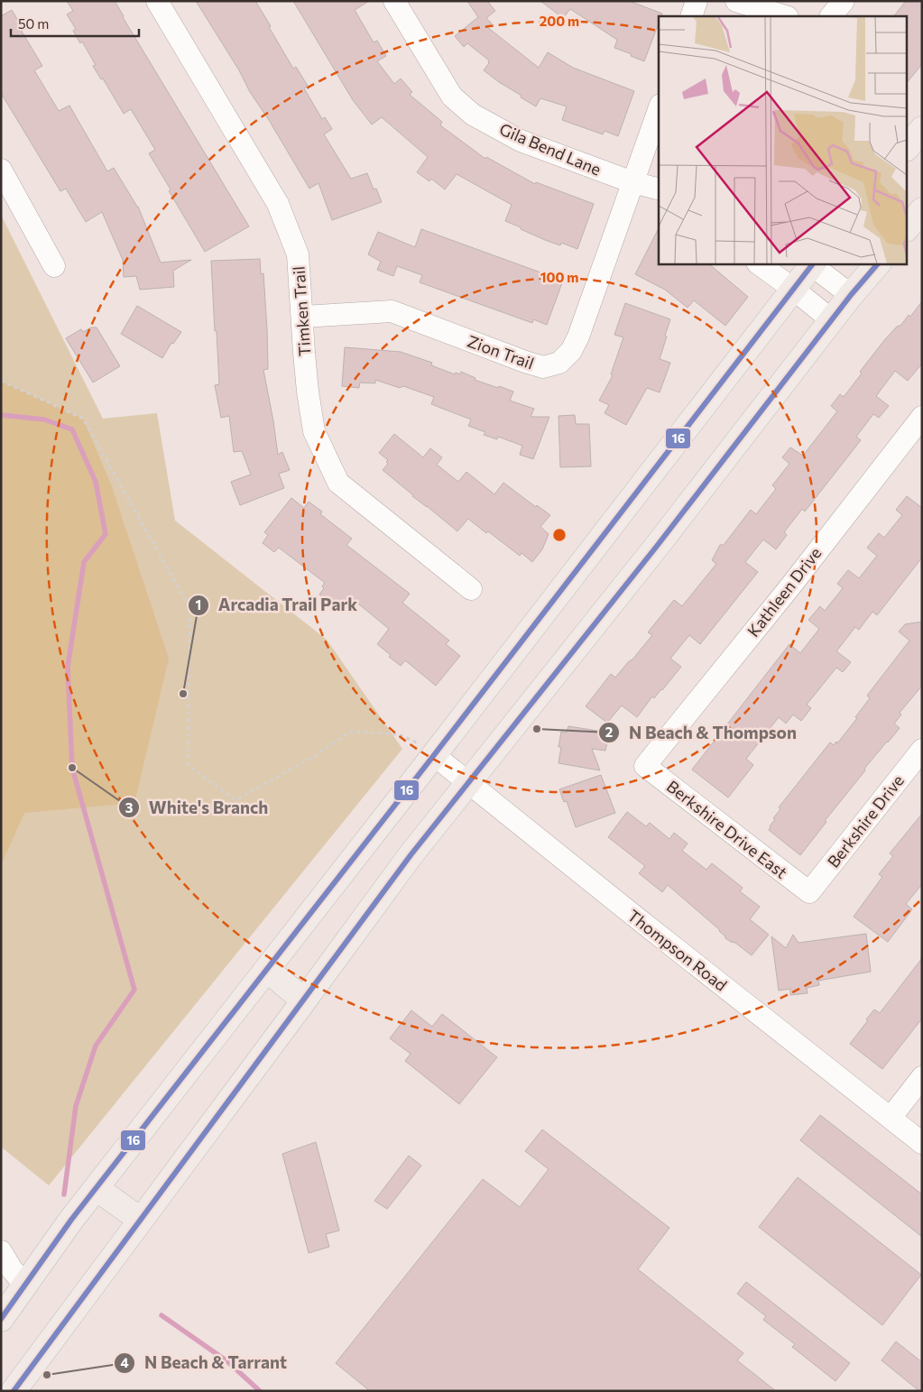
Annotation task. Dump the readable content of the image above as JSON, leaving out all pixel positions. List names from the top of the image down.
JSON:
{
  "streets": {
    "street": [
      "Gila Bend Lane",
      "Timken Trail",
      "Zion Trail",
      "Kathleen Drive",
      "Berkshire Drive",
      "Berkshire Drive East",
      "Thompson Road"
    ]
  },
  "crossings": [
    ["Gila Bend Lane", "Zion Trail"],
    ["Timken Trail", "Zion Trail"],
    ["Kathleen Drive", "Berkshire Drive East"],
    ["Berkshire Drive", "Berkshire Drive East"]
  ],
  "places": [
    "Arcadia Trail Park",
    "N Beach & Thompson",
    "White's Branch",
    "N Beach & Tarrant"
  ],
  "lines": ["transit line 16"],
  "scale_bar": "50 m",
  "rings": ["200 m", "100 m"]
}
